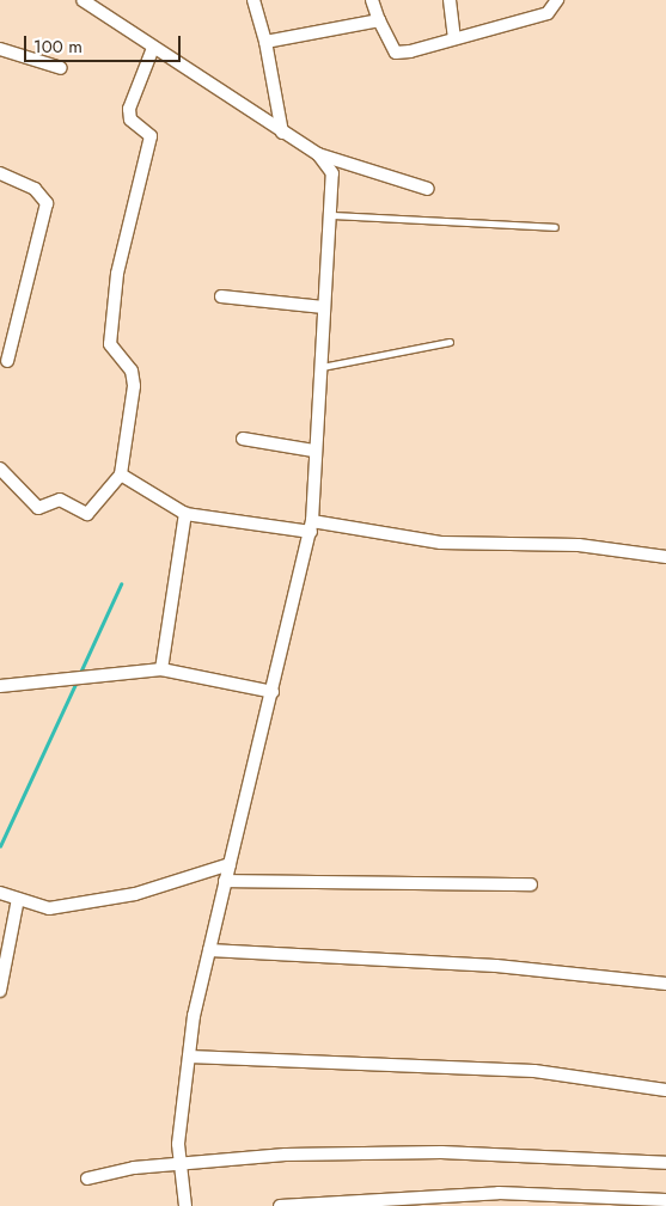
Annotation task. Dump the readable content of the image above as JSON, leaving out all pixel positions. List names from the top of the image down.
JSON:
{
  "scale_bar": "100 m"
}
